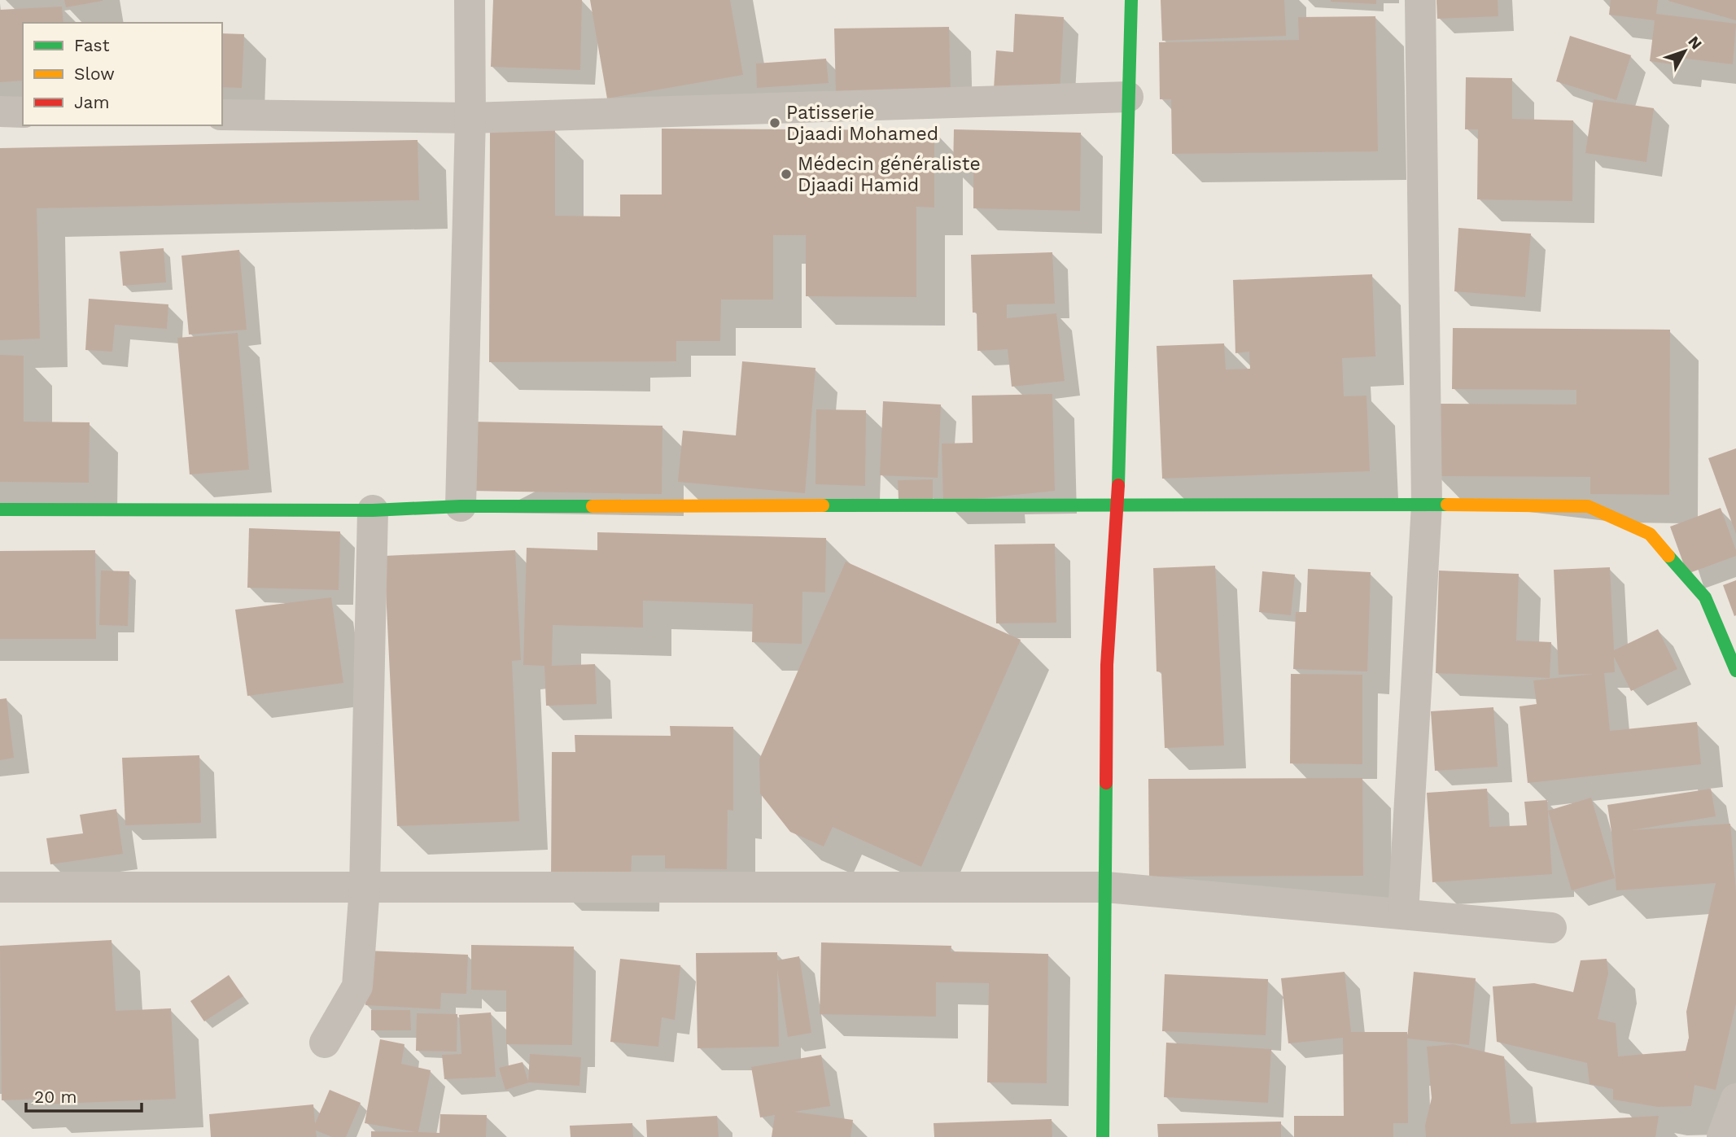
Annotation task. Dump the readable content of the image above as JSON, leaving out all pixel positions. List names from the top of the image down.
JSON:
{
  "places": ["Patisserie Djaadi Mohamed", "Médecin généraliste Djaadi Hamid"],
  "legend": ["Fast", "Slow", "Jam"],
  "scale_bar": "20 m",
  "north": "top right"
}
